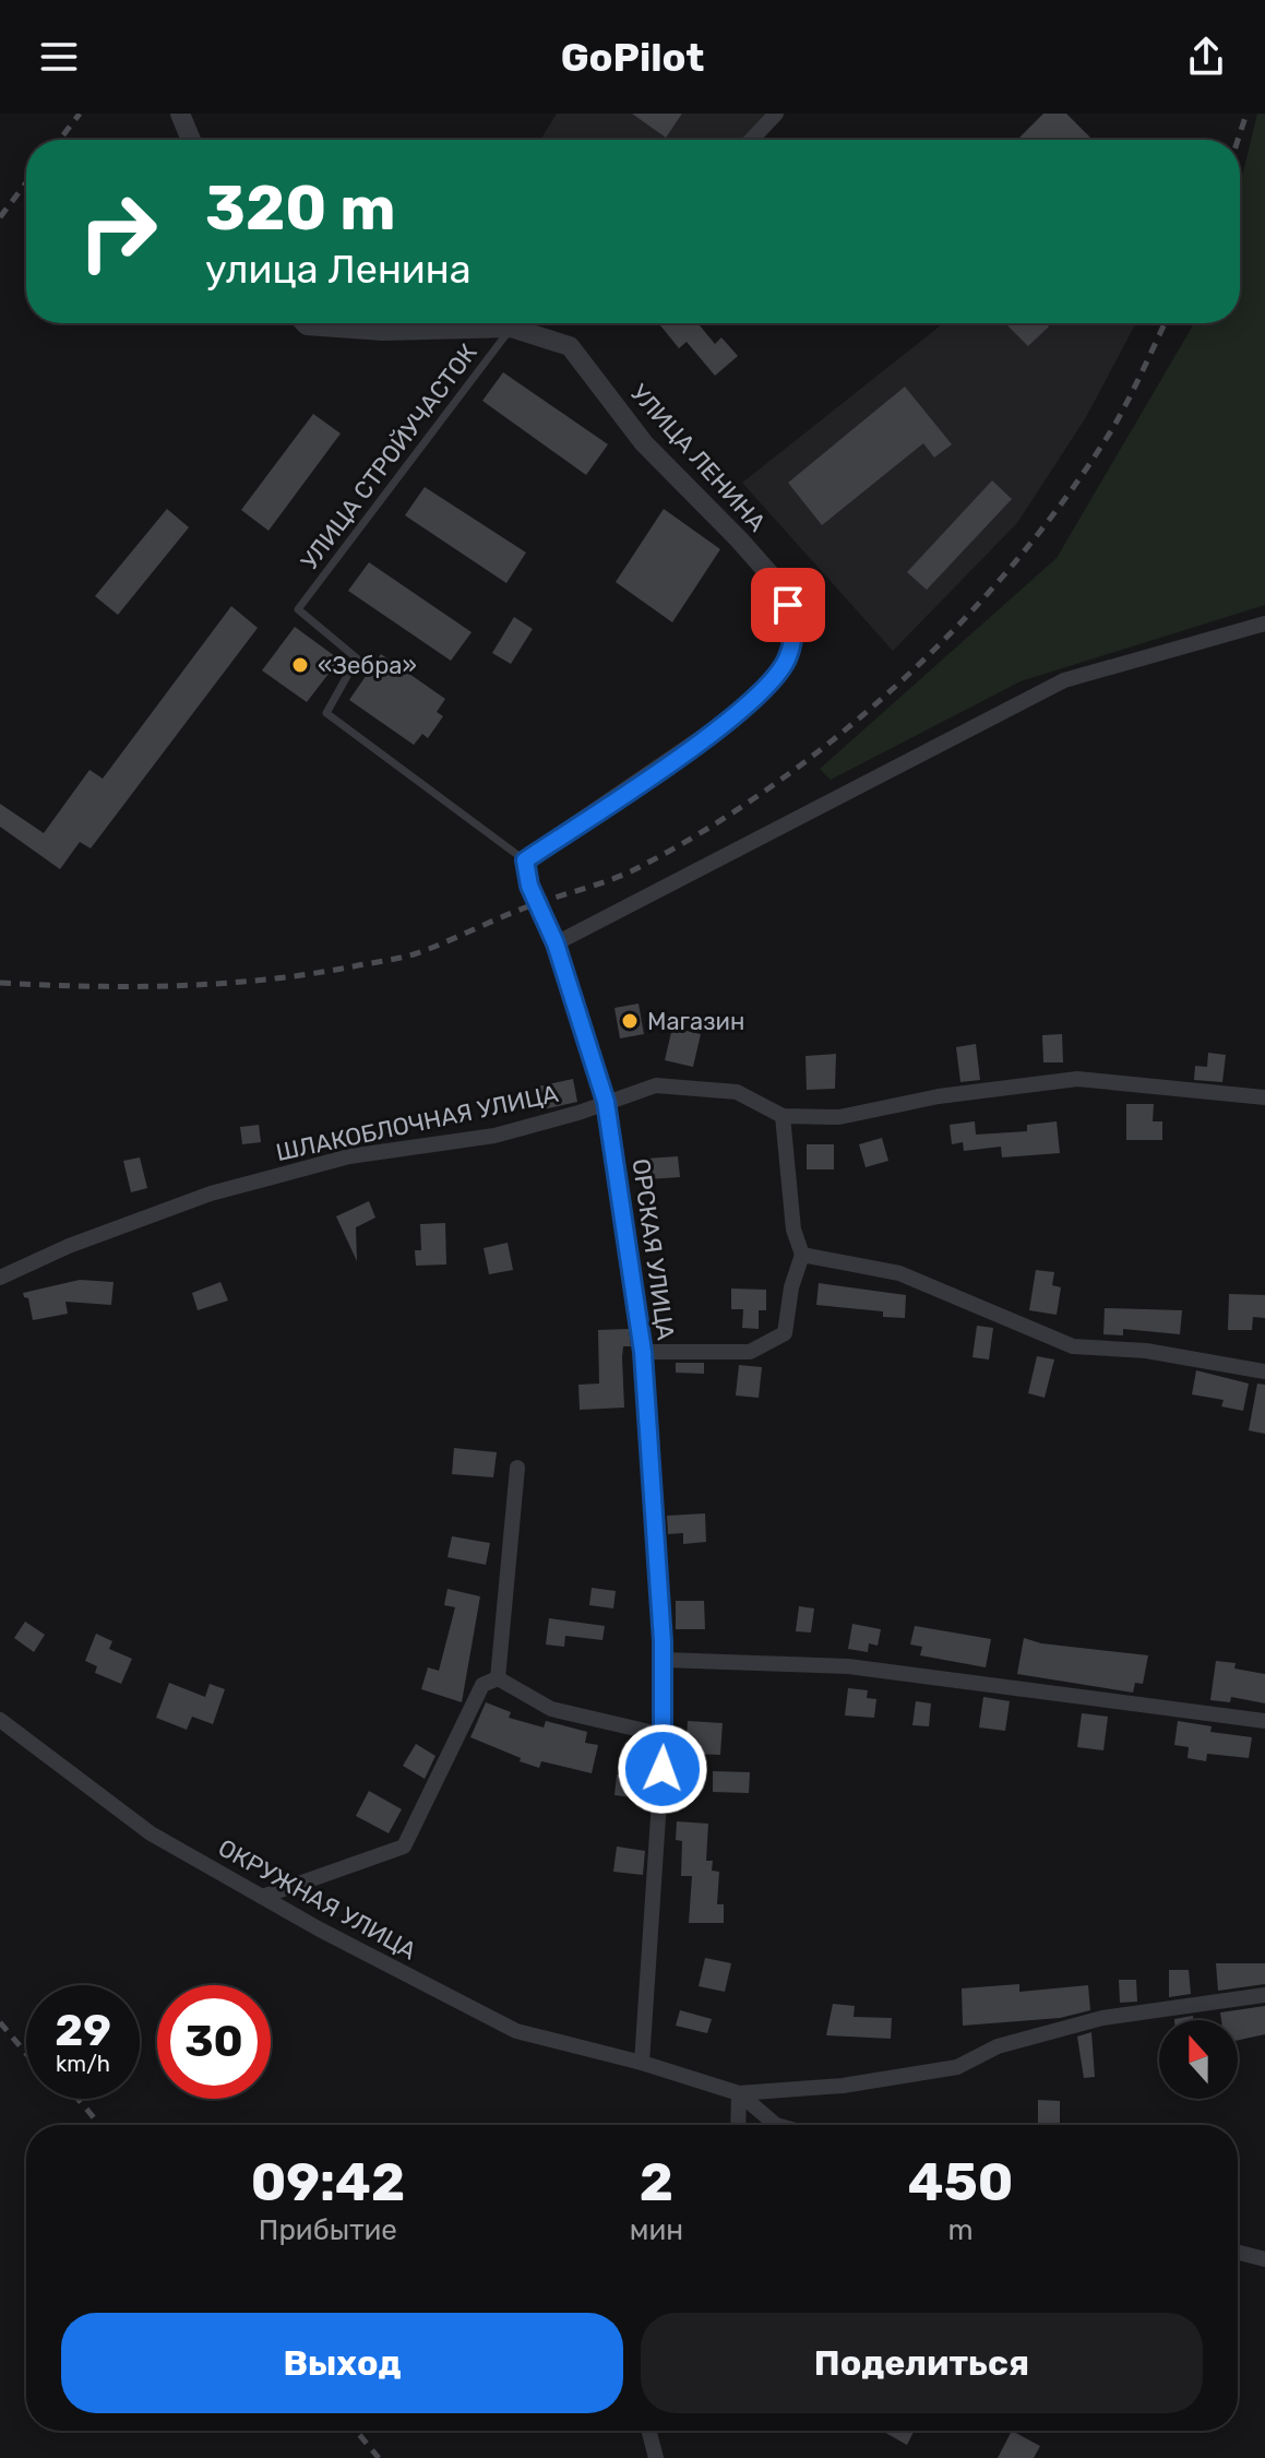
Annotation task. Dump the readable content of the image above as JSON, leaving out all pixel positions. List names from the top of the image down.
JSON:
{
  "streets": {
    "street": [
      "УЛИЦА ЛЕНИНА",
      "ШЛАКОБЛОЧНАЯ УЛИЦА",
      "ОРСКАЯ УЛИЦА",
      "ОКРУЖНАЯ УЛИЦА"
    ],
    "lane": ["УЛИЦА СТРОЙУЧАСТОК"]
  },
  "crossings": [
    ["УЛИЦА СТРОЙУЧАСТОК", "УЛИЦА ЛЕНИНА"],
    ["УЛИЦА СТРОЙУЧАСТОК", "ОРСКАЯ УЛИЦА"],
    ["УЛИЦА ЛЕНИНА", "ОРСКАЯ УЛИЦА"],
    ["ШЛАКОБЛОЧНАЯ УЛИЦА", "ОРСКАЯ УЛИЦА"],
    ["ОРСКАЯ УЛИЦА", "ОКРУЖНАЯ УЛИЦА"]
  ],
  "places": ["«Зебра»", "Магазин"],
  "north": "top",
  "page": {
    "header": "GoPilot",
    "turn": ["320 m", "улица Ленина"],
    "speed": "29 km/h",
    "limit": "30",
    "eta": [
      "09:42",
      "Прибытие",
      "2",
      "мин",
      "450",
      "m"
    ],
    "buttons": ["Выход", "Поделиться"]
  }
}
